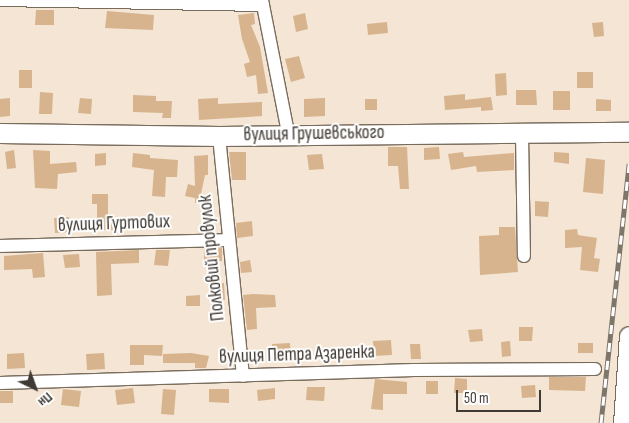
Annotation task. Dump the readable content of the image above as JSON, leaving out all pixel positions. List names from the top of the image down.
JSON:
{
  "streets": {
    "street": [
      "вулиця Грушевського",
      "вулиця Гуртових",
      "Полковий провулок",
      "вулиця Петра Азаренка"
    ]
  },
  "crossings": [
    ["вулиця Грушевського", "Полковий провулок"],
    ["вулиця Гуртових", "Полковий провулок"],
    ["Полковий провулок", "вулиця Петра Азаренка"]
  ],
  "scale_bar": "50 m",
  "north": "bottom right"
}
